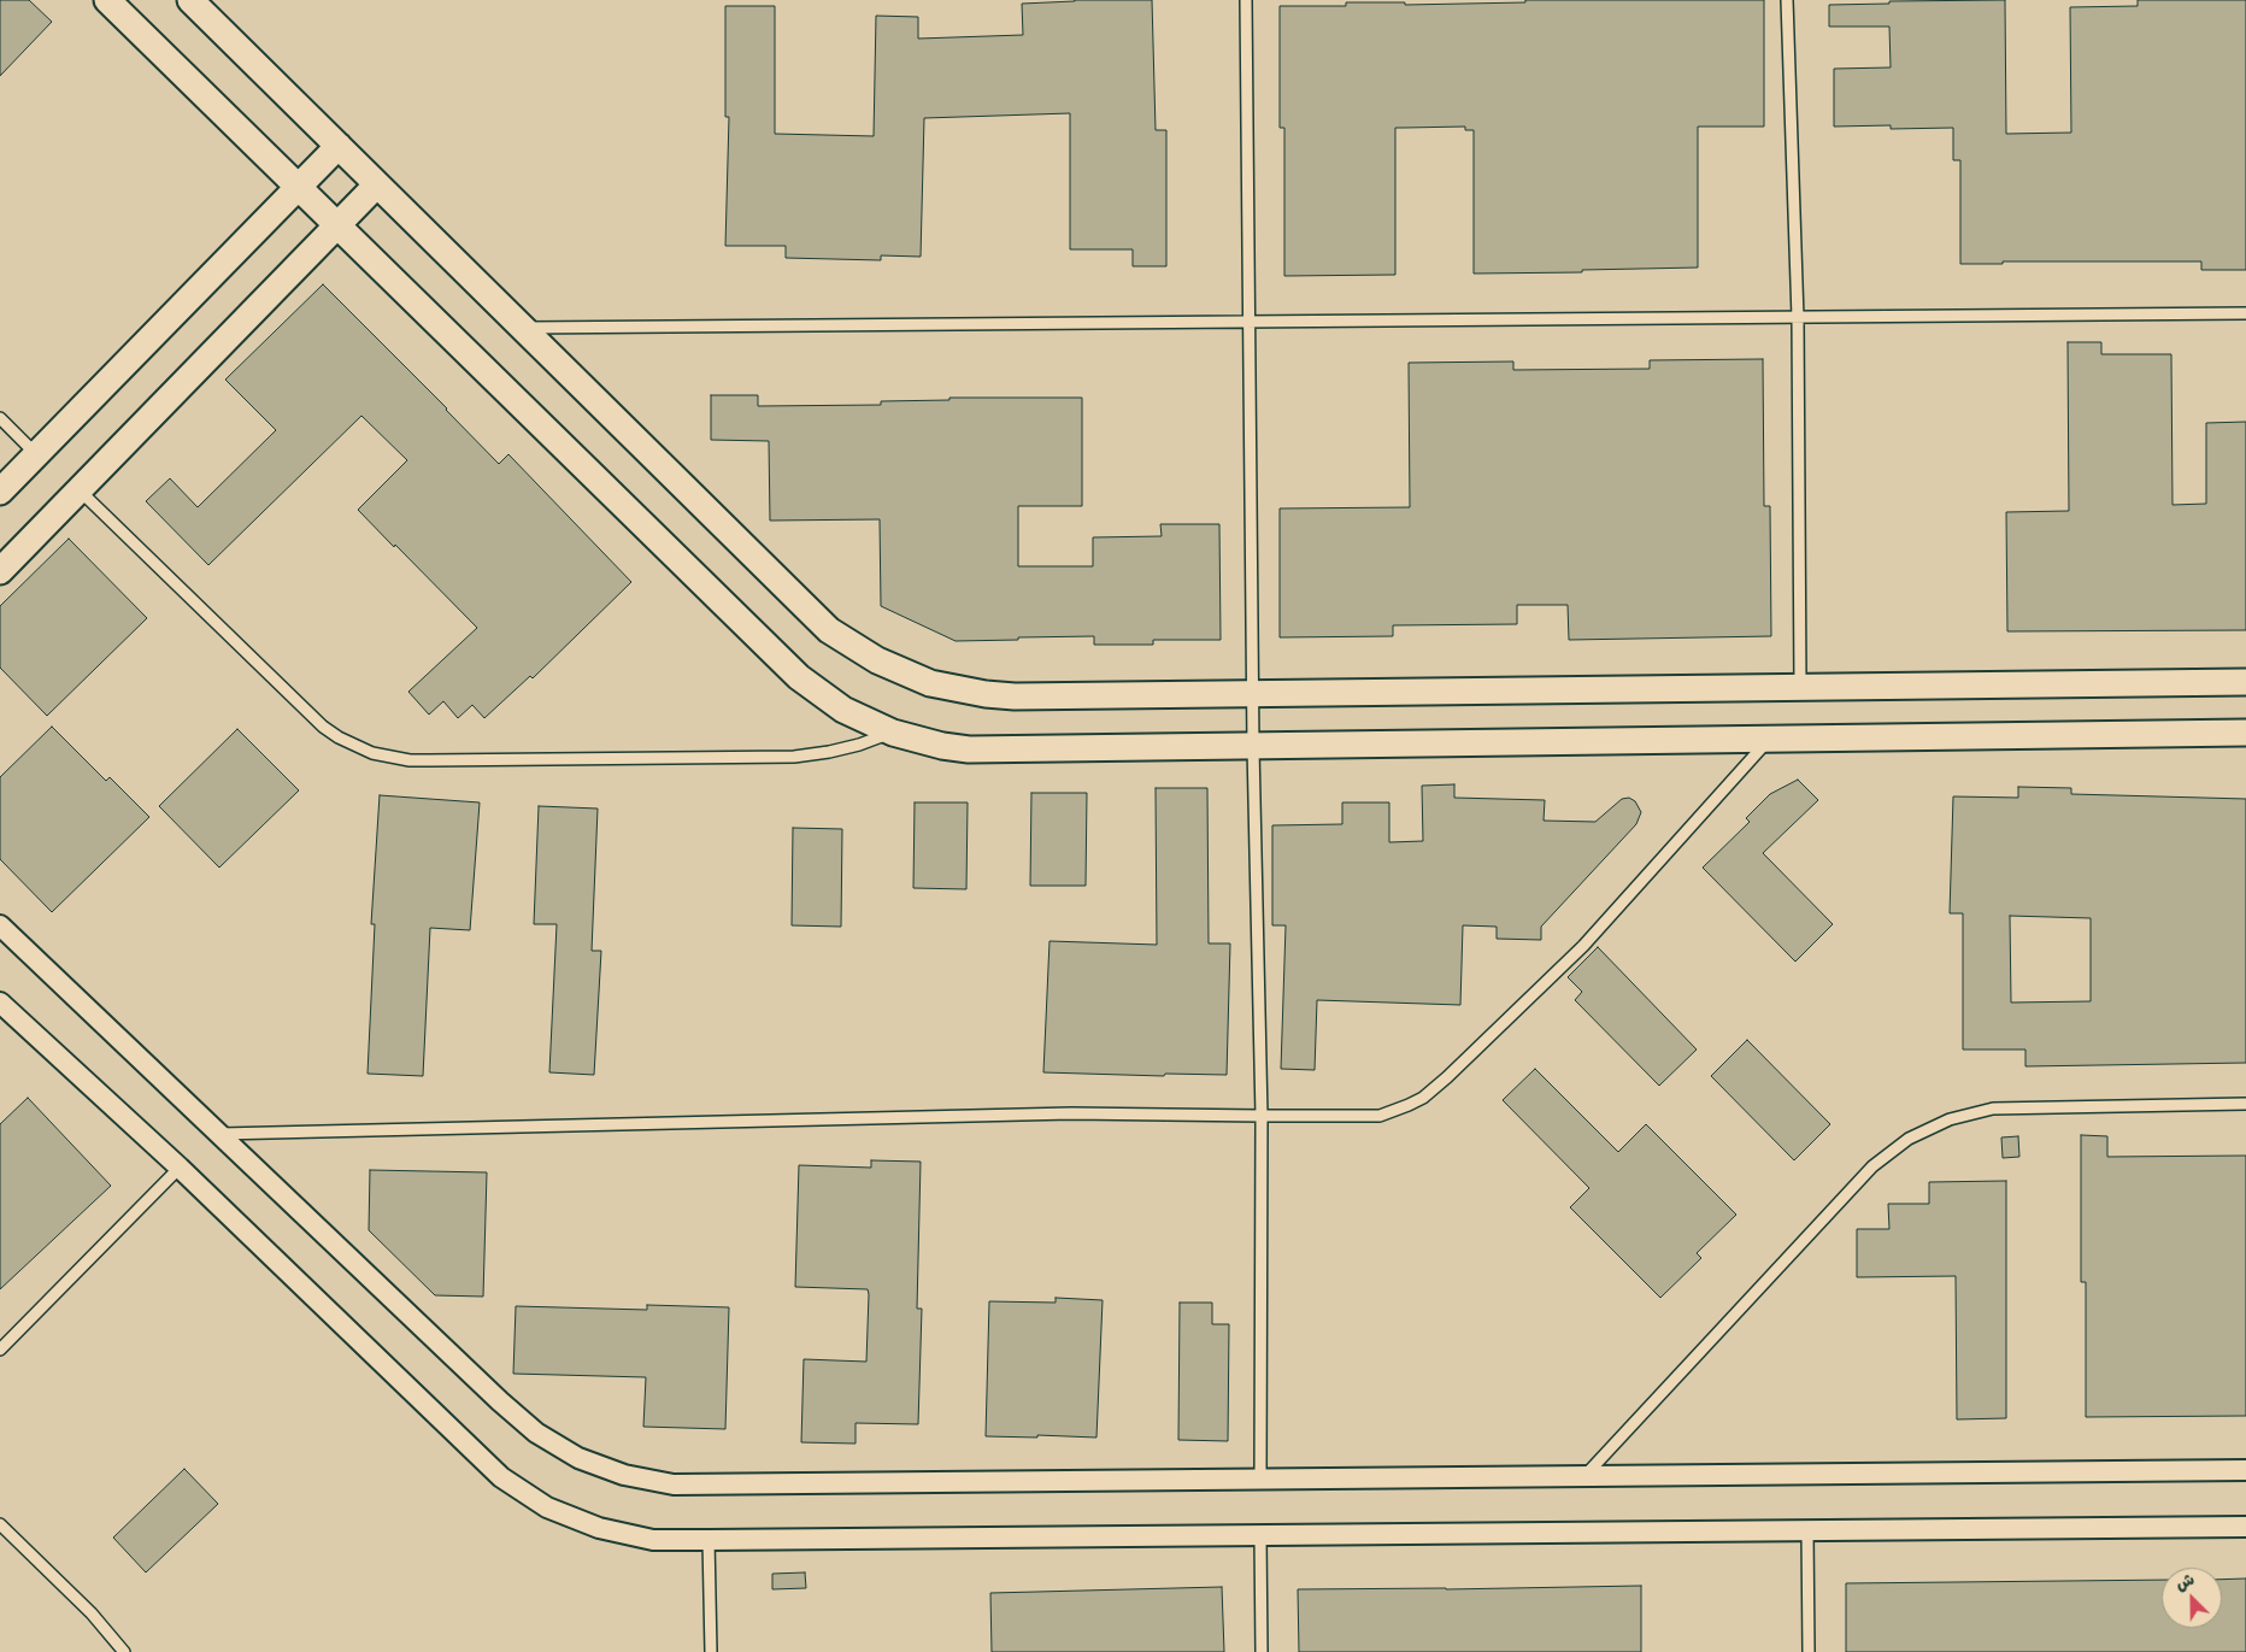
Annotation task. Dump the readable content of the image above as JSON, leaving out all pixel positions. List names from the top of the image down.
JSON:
{
  "north": "top left"
}
